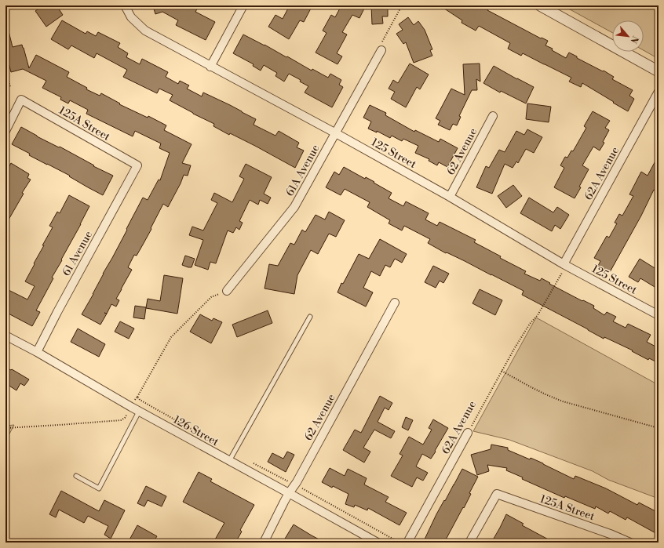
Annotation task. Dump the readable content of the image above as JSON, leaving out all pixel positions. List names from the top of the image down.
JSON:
{
  "streets": {
    "street": [
      "125A Street",
      "62 Avenue",
      "125 Street",
      "61A Avenue",
      "62A Avenue",
      "61 Avenue",
      "126 Street"
    ]
  },
  "crossings": [
    ["125A Street", "61 Avenue"],
    ["62 Avenue", "125 Street"],
    ["62 Avenue", "126 Street"],
    ["125 Street", "61A Avenue"],
    ["125 Street", "62A Avenue"],
    ["61 Avenue", "126 Street"]
  ],
  "north": "bottom right"
}
